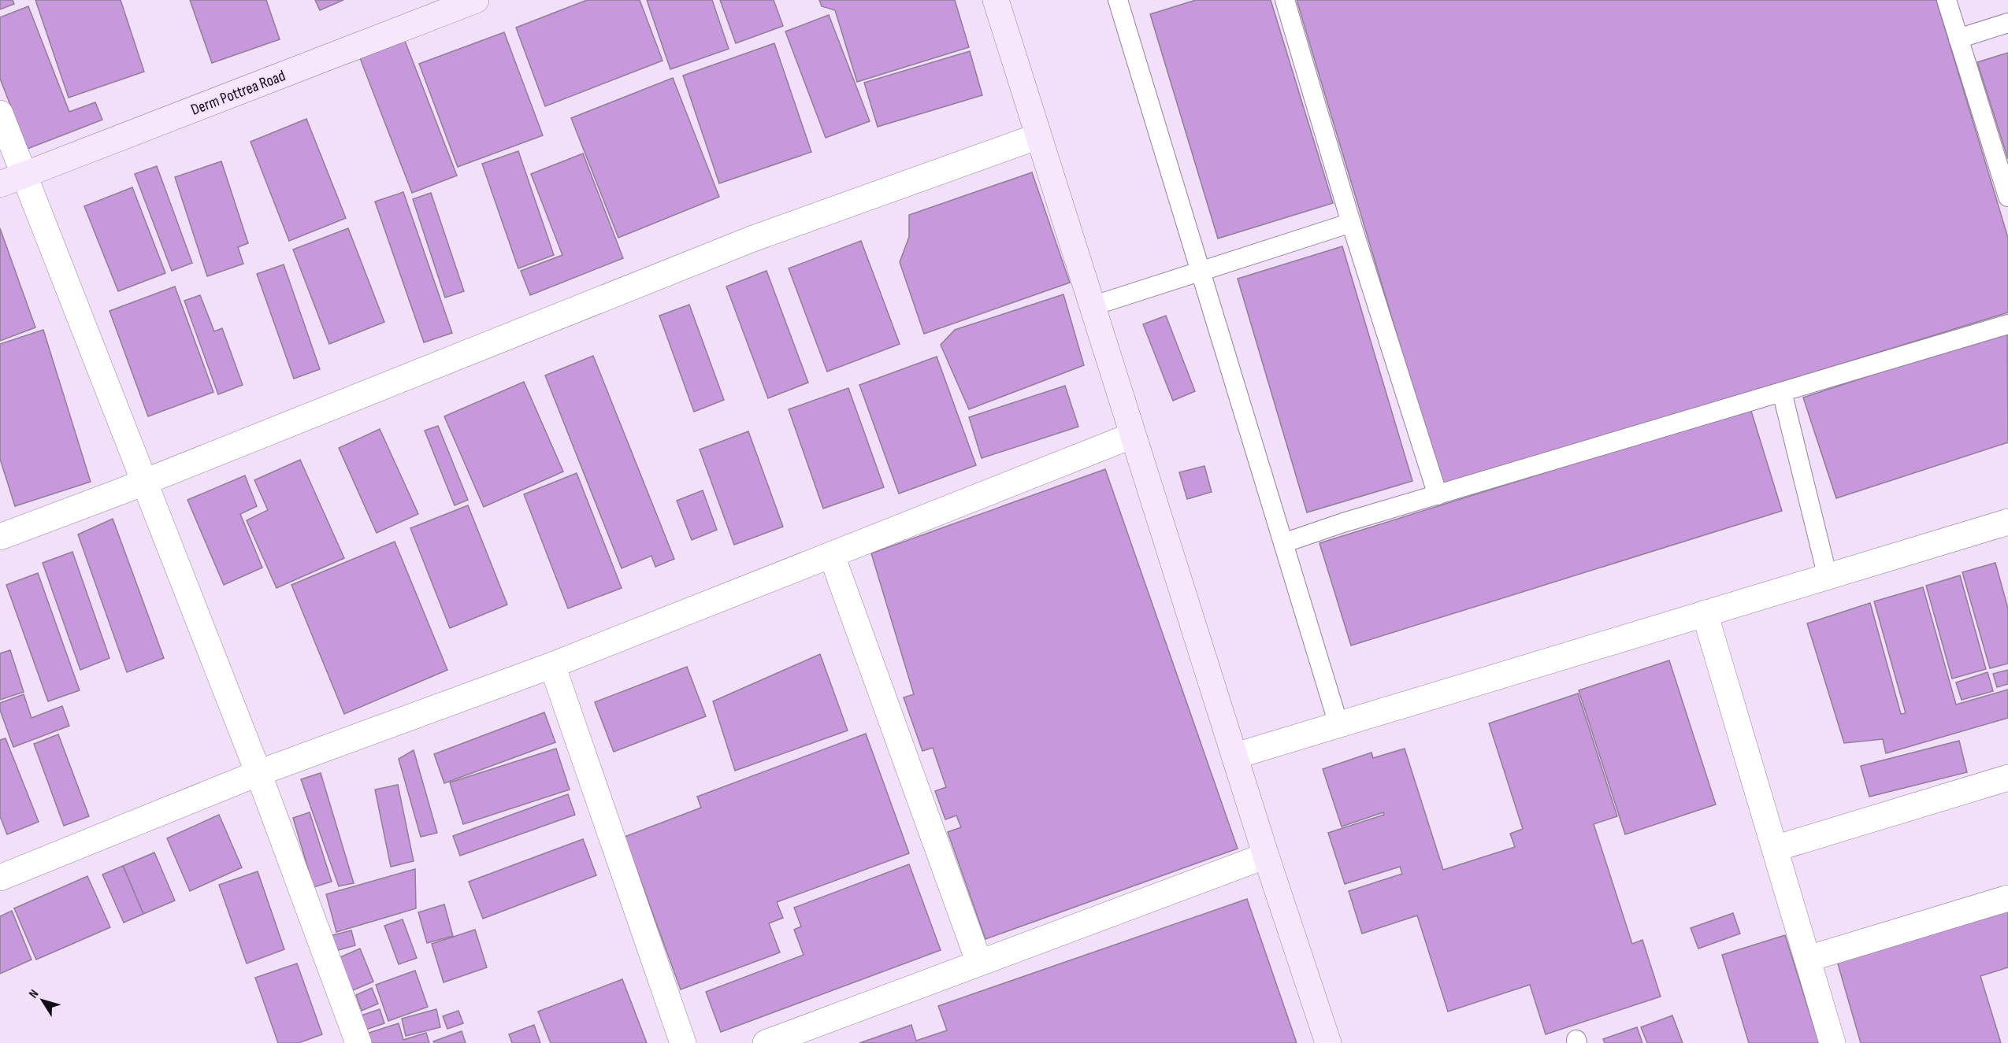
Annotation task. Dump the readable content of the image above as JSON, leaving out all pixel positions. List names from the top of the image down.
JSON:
{
  "streets": {
    "street": ["Derm Pottrea Road"]
  },
  "north": "top left"
}
